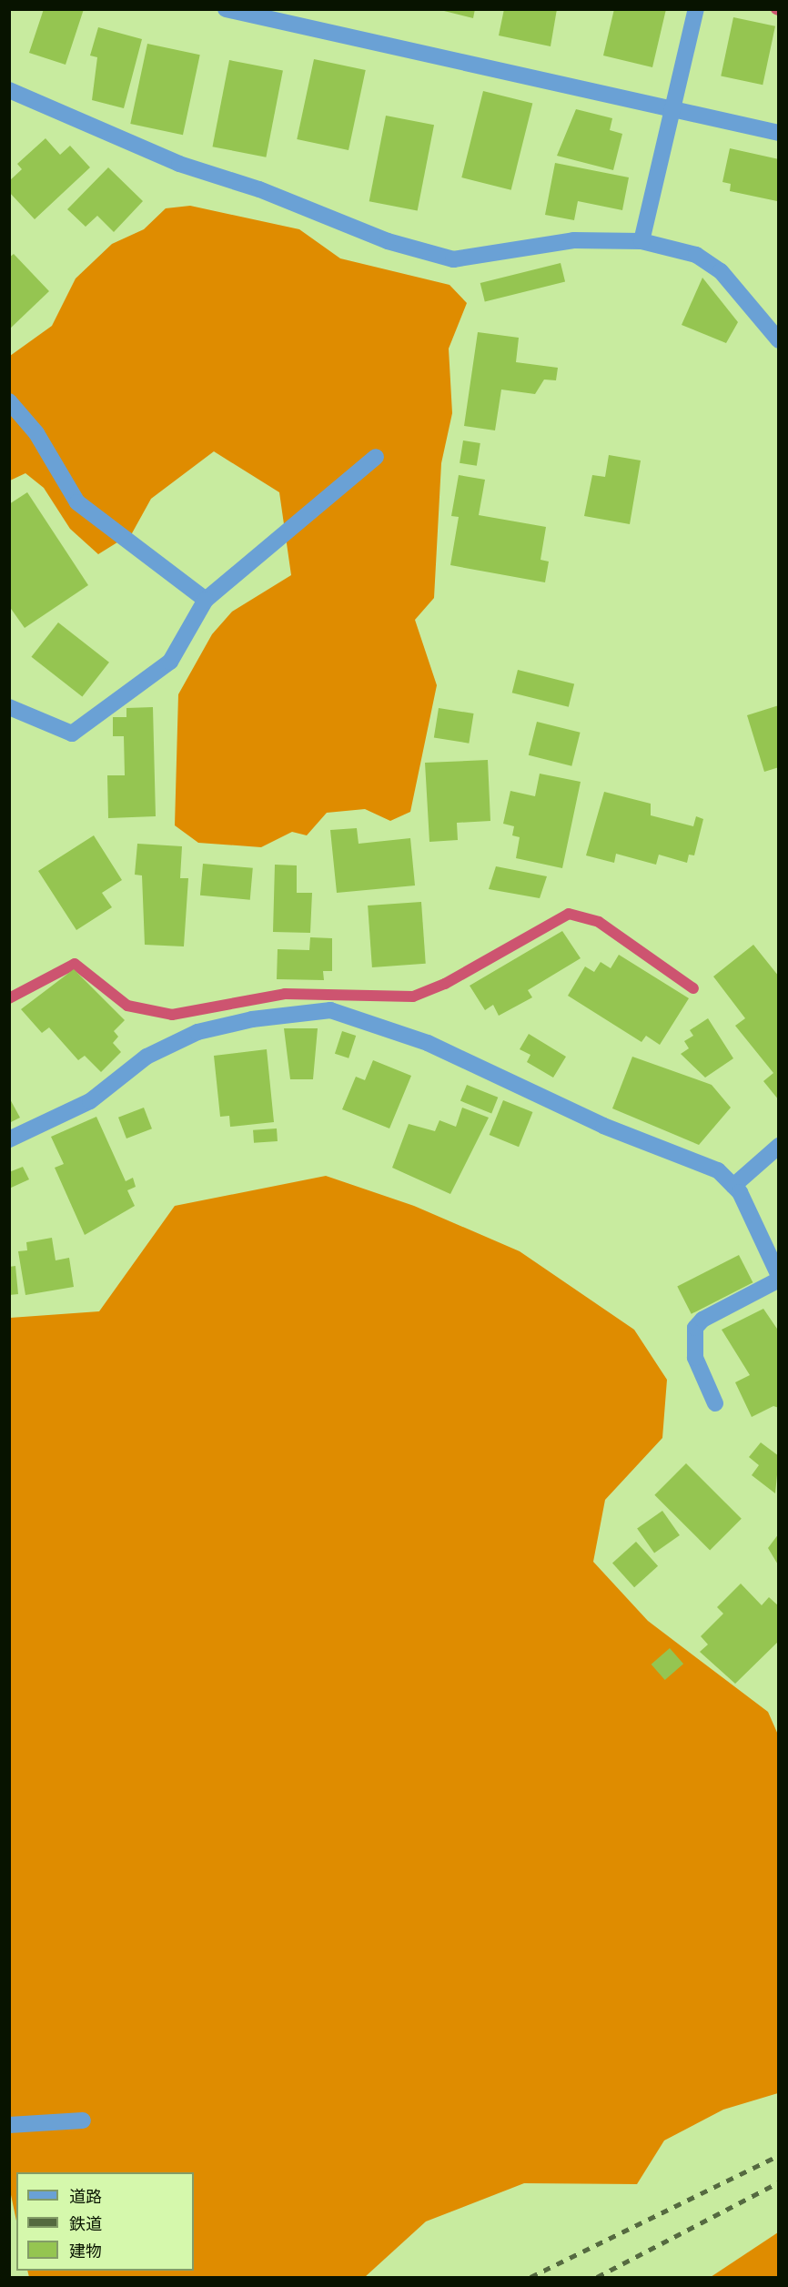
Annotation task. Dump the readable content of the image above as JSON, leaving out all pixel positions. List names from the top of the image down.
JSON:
{
  "legend": ["道路", "鉄道", "建物"]
}
